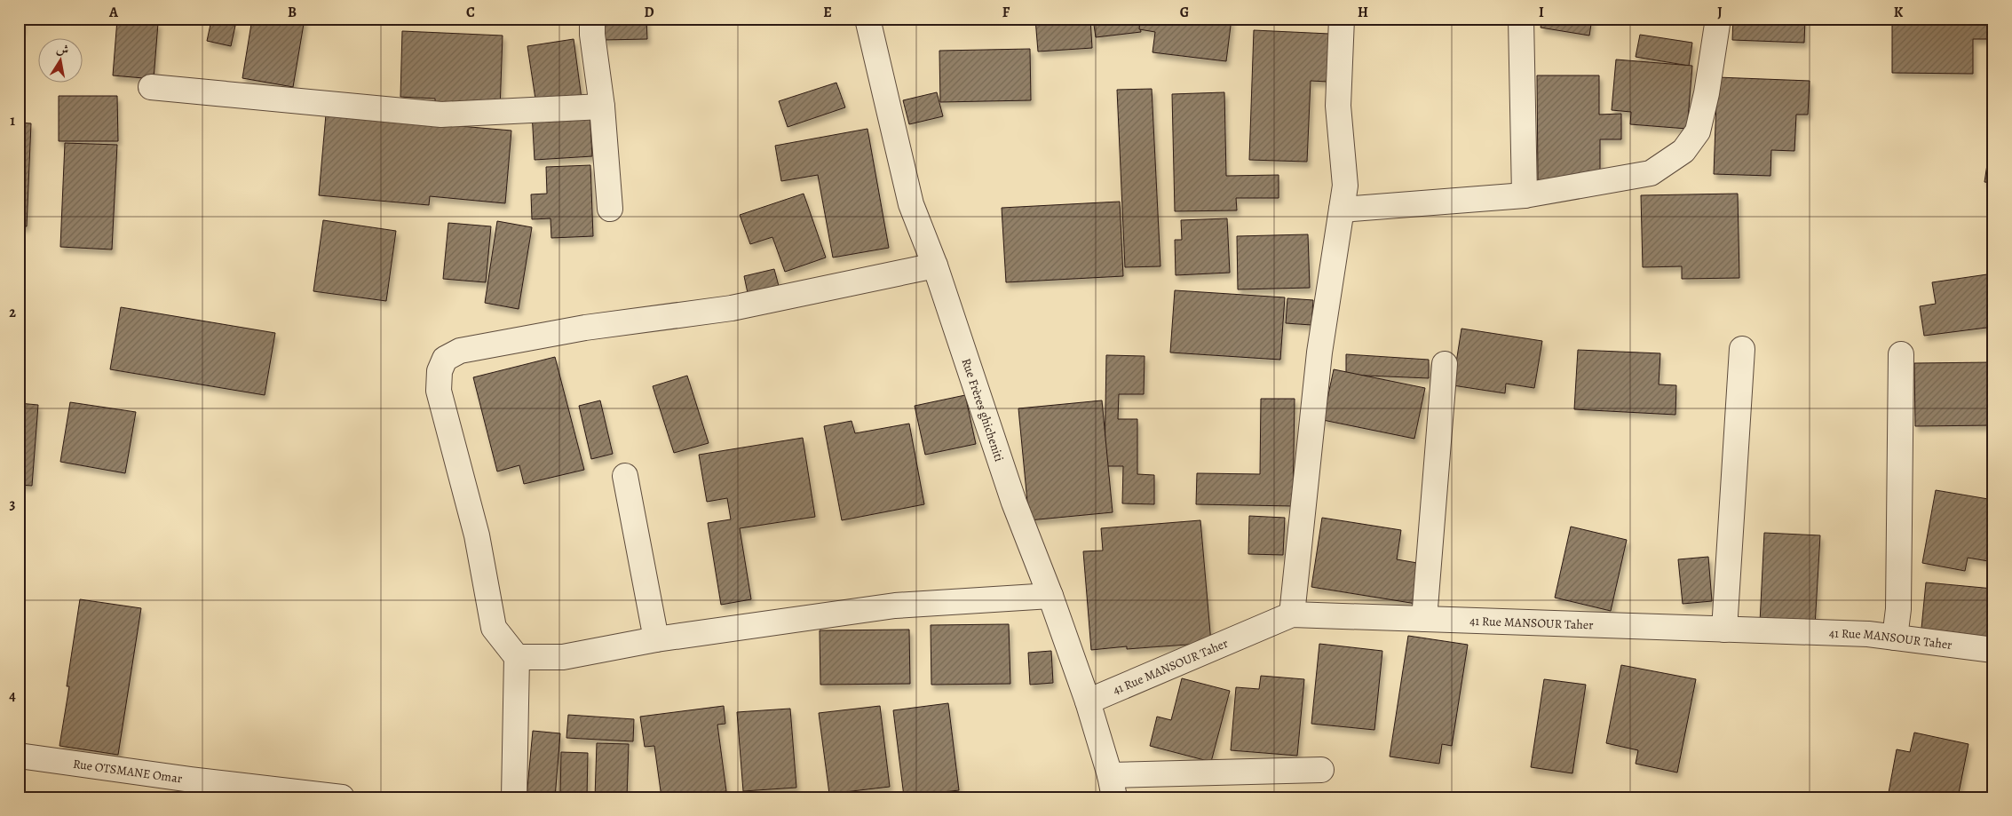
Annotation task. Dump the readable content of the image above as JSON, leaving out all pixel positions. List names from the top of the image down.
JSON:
{
  "streets": {
    "street": ["Rue Frères ghicheniti", "41 Rue MANSOUR Taher", "Rue OTSMANE Omar"]
  },
  "crossings": [
    ["Rue Frères ghicheniti", "41 Rue MANSOUR Taher"]
  ],
  "north": "top",
  "grid": {
    "columns": [
      "A",
      "B",
      "C",
      "D",
      "E",
      "F",
      "G",
      "H",
      "I",
      "J",
      "K"
    ],
    "rows": [
      "1",
      "2",
      "3",
      "4"
    ]
  }
}
